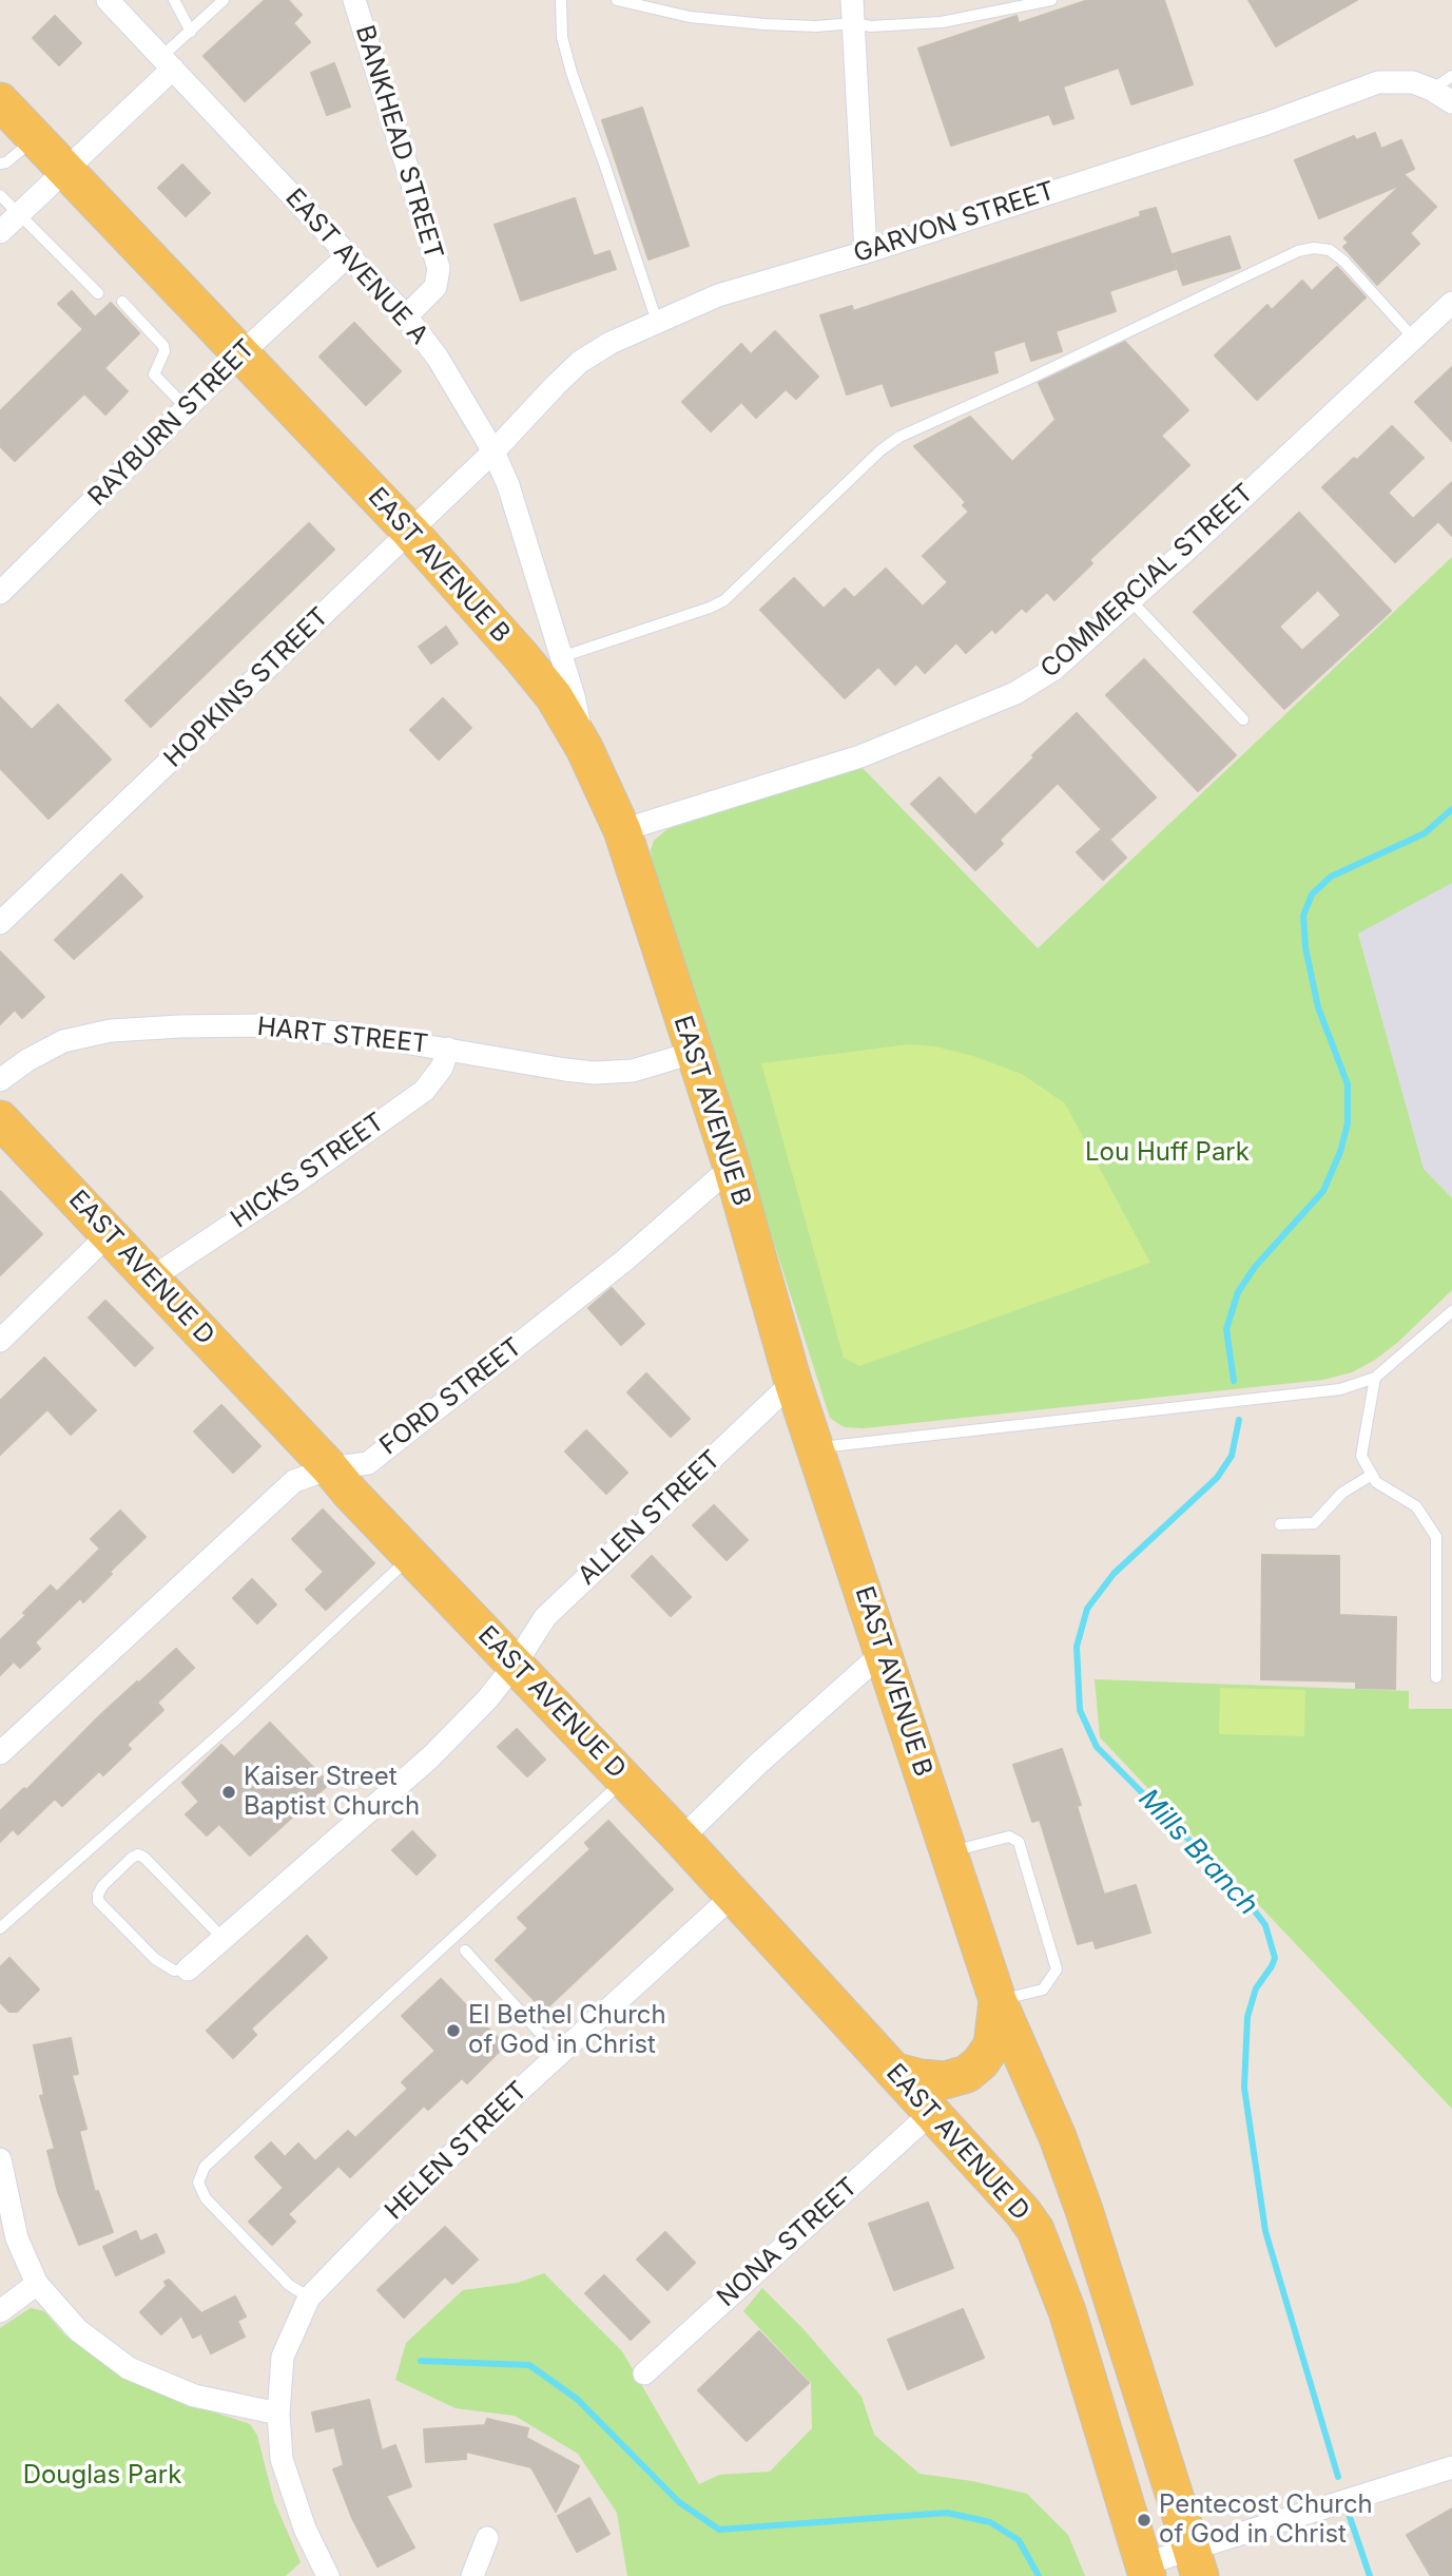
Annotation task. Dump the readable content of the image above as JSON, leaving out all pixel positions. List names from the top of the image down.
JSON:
{
  "streets": {
    "main road": ["EAST AVENUE B", "EAST AVENUE D"],
    "street": [
      "BANKHEAD STREET",
      "GARVON STREET",
      "EAST AVENUE A",
      "RAYBURN STREET",
      "COMMERCIAL STREET",
      "HOPKINS STREET",
      "HART STREET",
      "HICKS STREET",
      "FORD STREET",
      "ALLEN STREET",
      "HELEN STREET",
      "NONA STREET"
    ]
  },
  "crossings": [
    ["BANKHEAD STREET", "EAST AVENUE A"],
    ["GARVON STREET", "EAST AVENUE A"],
    ["GARVON STREET", "HOPKINS STREET"],
    ["EAST AVENUE A", "RAYBURN STREET"],
    ["EAST AVENUE A", "EAST AVENUE B"],
    ["EAST AVENUE A", "HOPKINS STREET"],
    ["RAYBURN STREET", "EAST AVENUE B"],
    ["EAST AVENUE B", "COMMERCIAL STREET"],
    ["EAST AVENUE B", "HOPKINS STREET"],
    ["EAST AVENUE B", "HART STREET"],
    ["EAST AVENUE B", "FORD STREET"],
    ["EAST AVENUE B", "ALLEN STREET"],
    ["HART STREET", "HICKS STREET"],
    ["HICKS STREET", "EAST AVENUE D"],
    ["EAST AVENUE D", "FORD STREET"],
    ["EAST AVENUE D", "ALLEN STREET"],
    ["EAST AVENUE D", "HELEN STREET"],
    ["EAST AVENUE D", "NONA STREET"]
  ],
  "water": ["Mills Branch"],
  "parks": ["Lou Huff Park", "Douglas Park"],
  "places": ["Kaiser Street Baptist Church", "El Bethel Church of God in Christ", "Pentecost Church of God in Christ"]
}
